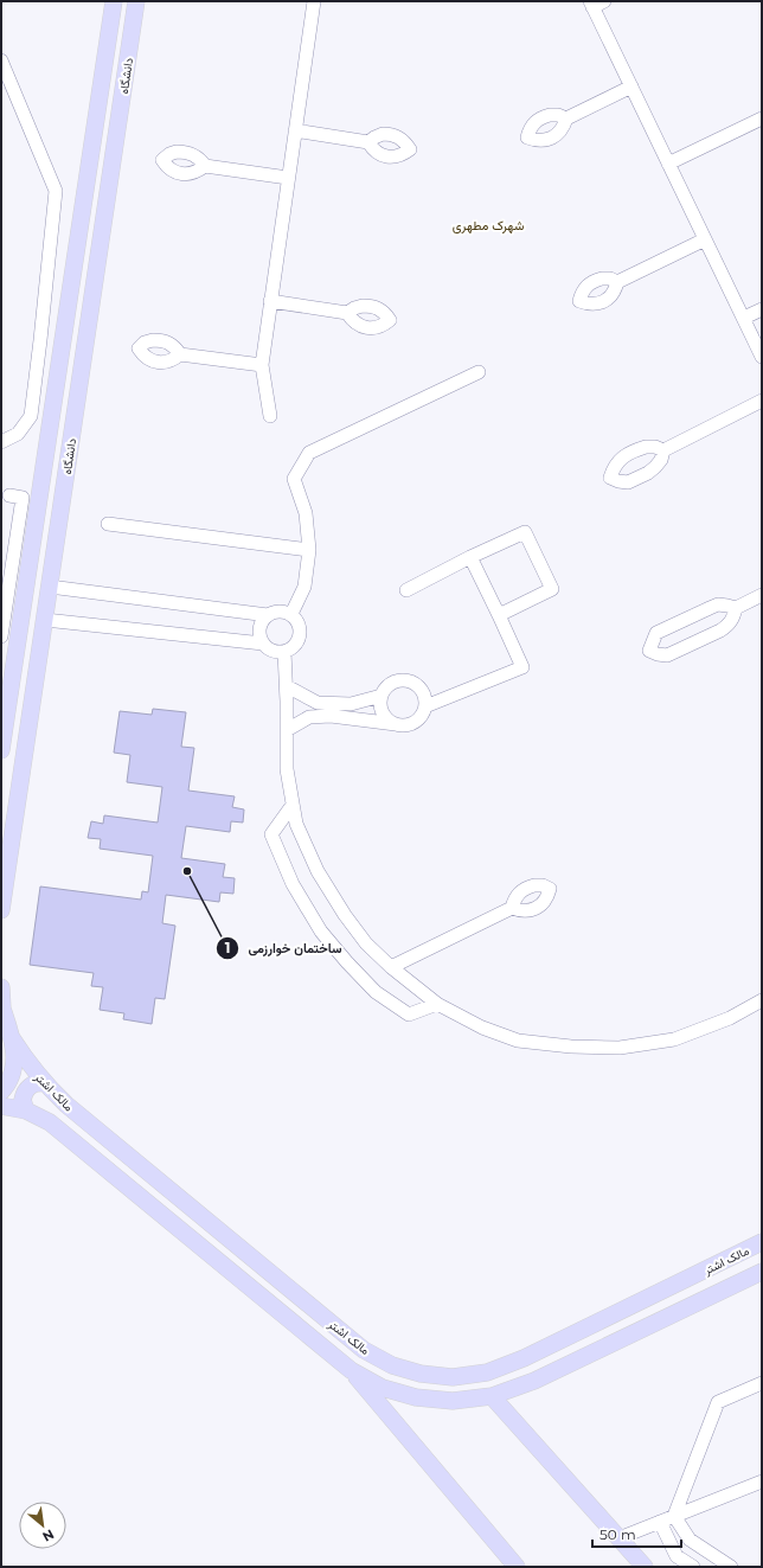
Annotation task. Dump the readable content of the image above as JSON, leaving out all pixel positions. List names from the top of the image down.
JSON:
{
  "streets": {
    "main road": ["دانشگاه", "مالک اشتر"]
  },
  "districts": ["شهرک مطهری"],
  "places": ["ساختمان خوارزمی"],
  "scale_bar": "50 m",
  "north": "bottom right"
}
